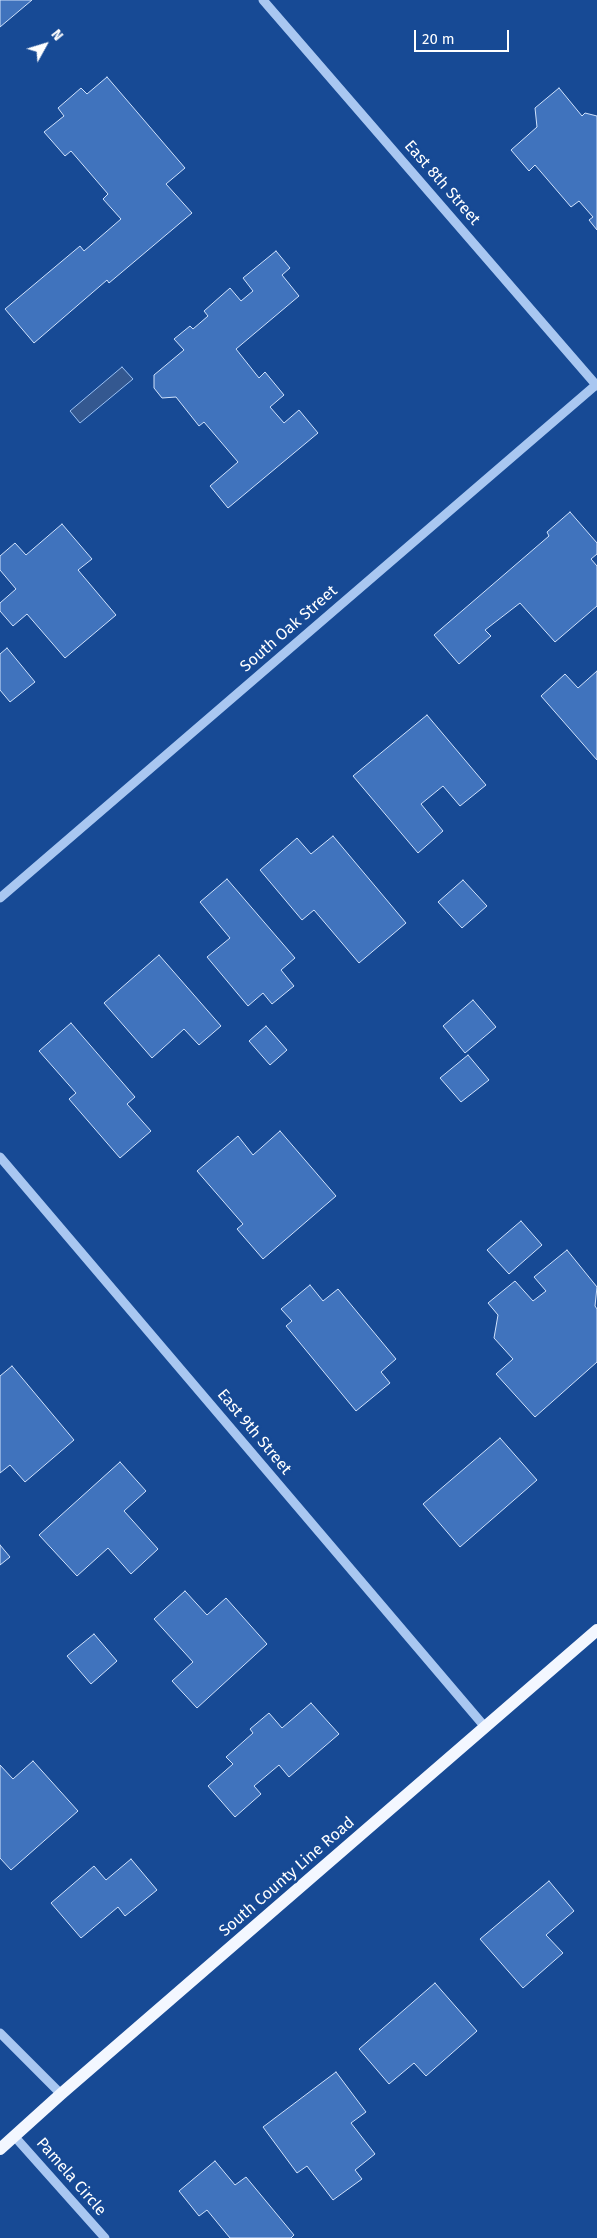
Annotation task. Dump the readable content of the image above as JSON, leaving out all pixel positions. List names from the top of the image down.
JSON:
{
  "streets": {
    "main road": ["South County Line Road"],
    "street": [
      "East 8th Street",
      "South Oak Street",
      "East 9th Street",
      "Pamela Circle"
    ]
  },
  "crossings": [
    ["East 8th Street", "South Oak Street"],
    ["East 9th Street", "South County Line Road"],
    ["South County Line Road", "Pamela Circle"]
  ],
  "scale_bar": "20 m",
  "north": "top right"
}
